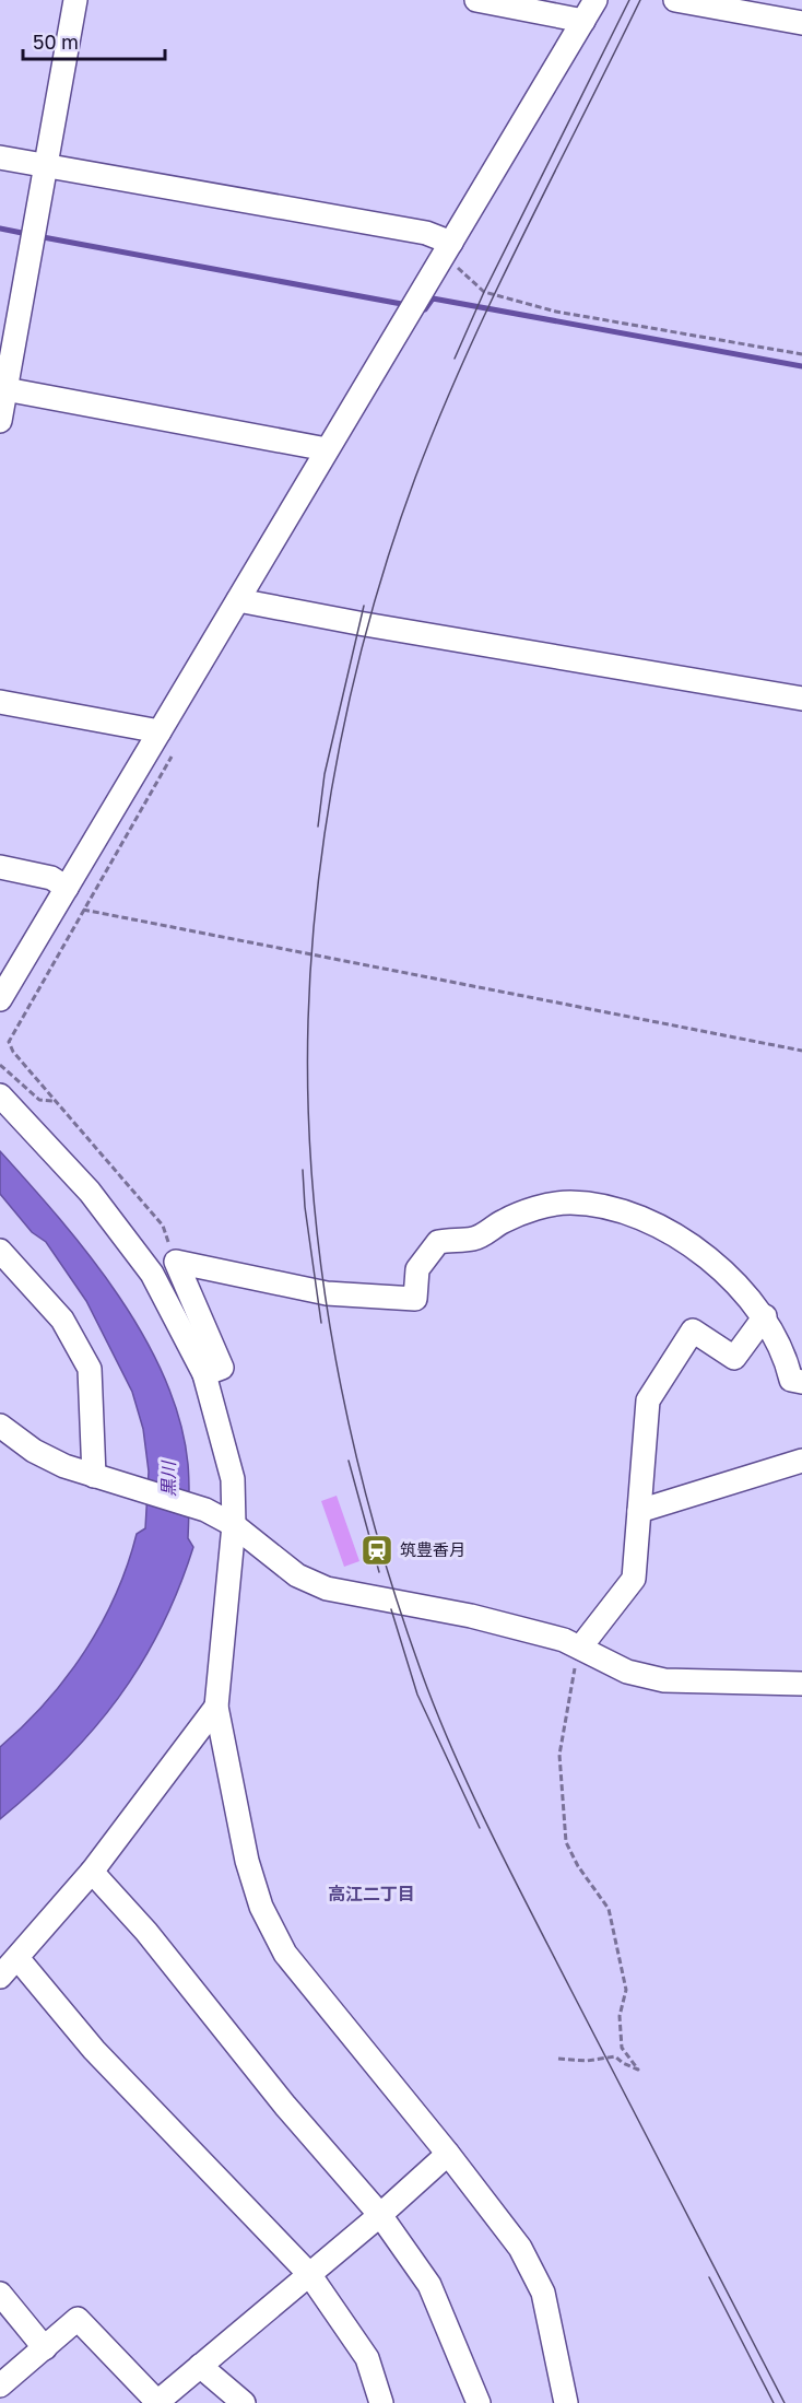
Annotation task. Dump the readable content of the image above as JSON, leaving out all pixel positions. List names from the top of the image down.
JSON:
{
  "districts": ["高江二丁目"],
  "water": ["黒川"],
  "places": {
    "station": ["筑豊香月"]
  },
  "scale_bar": "50 m"
}
